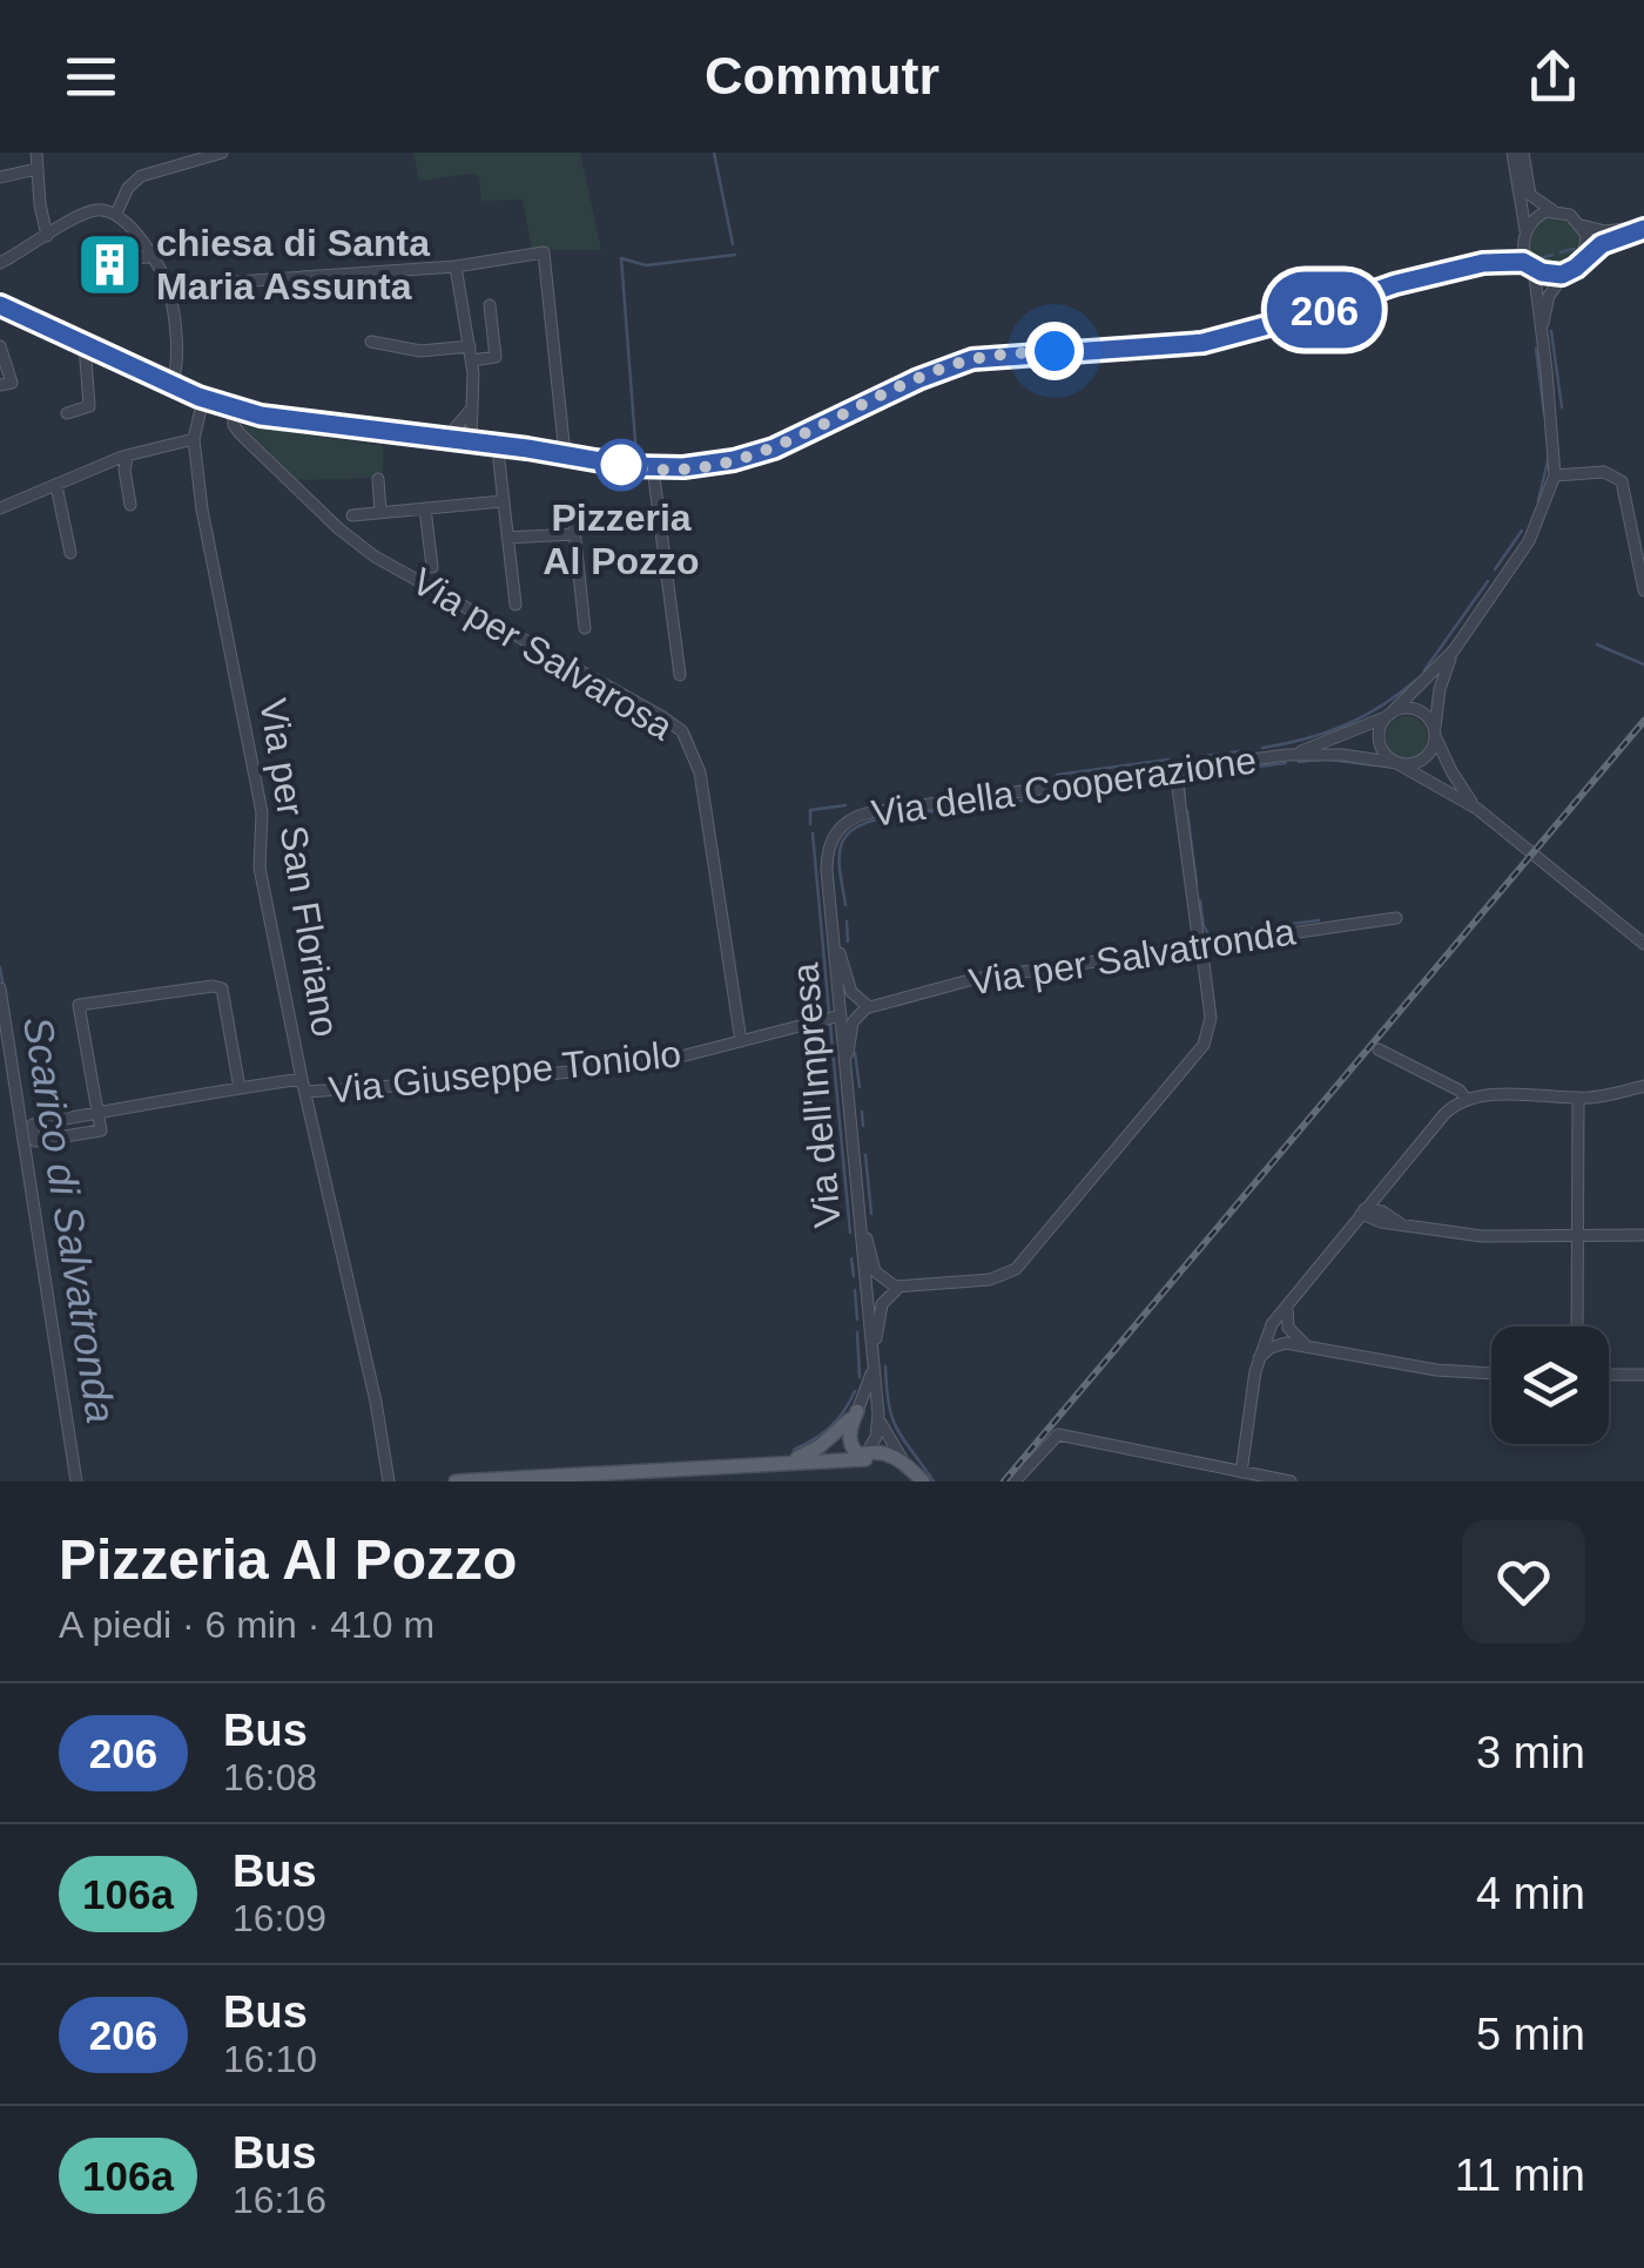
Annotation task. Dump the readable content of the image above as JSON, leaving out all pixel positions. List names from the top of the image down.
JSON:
{
  "streets": {
    "street": [
      "Via per Salvarosa",
      "Via della Cooperazione",
      "Via per San Floriano",
      "Via per Salvatronda",
      "Via Giuseppe Toniolo",
      "Via dell'Impresa"
    ]
  },
  "crossings": [
    ["Via per Salvarosa", "Via Giuseppe Toniolo"],
    ["Via della Cooperazione", "Via dell'Impresa"],
    ["Via per San Floriano", "Via Giuseppe Toniolo"],
    ["Via per Salvatronda", "Via Giuseppe Toniolo"],
    ["Via per Salvatronda", "Via dell'Impresa"],
    ["Via Giuseppe Toniolo", "Via dell'Impresa"]
  ],
  "water": ["Scarico di Salvatronda"],
  "places": {
    "building": ["chiesa di Santa Maria Assunta"],
    "other": ["Pizzeria Al Pozzo"]
  },
  "lines": ["bus line 206"],
  "page": {
    "header": "Commutr",
    "on_map": "206",
    "heading": ["Pizzeria Al Pozzo", "A piedi · 6 min · 410 m"],
    "list": [
      {
        "mark": "206",
        "name": "Bus",
        "note": "16:08",
        "value": "3 min"
      },
      {
        "mark": "106a",
        "name": "Bus",
        "note": "16:09",
        "value": "4 min"
      },
      {
        "mark": "206",
        "name": "Bus",
        "note": "16:10",
        "value": "5 min"
      },
      {
        "mark": "106a",
        "name": "Bus",
        "note": "16:16",
        "value": "11 min"
      }
    ]
  }
}
